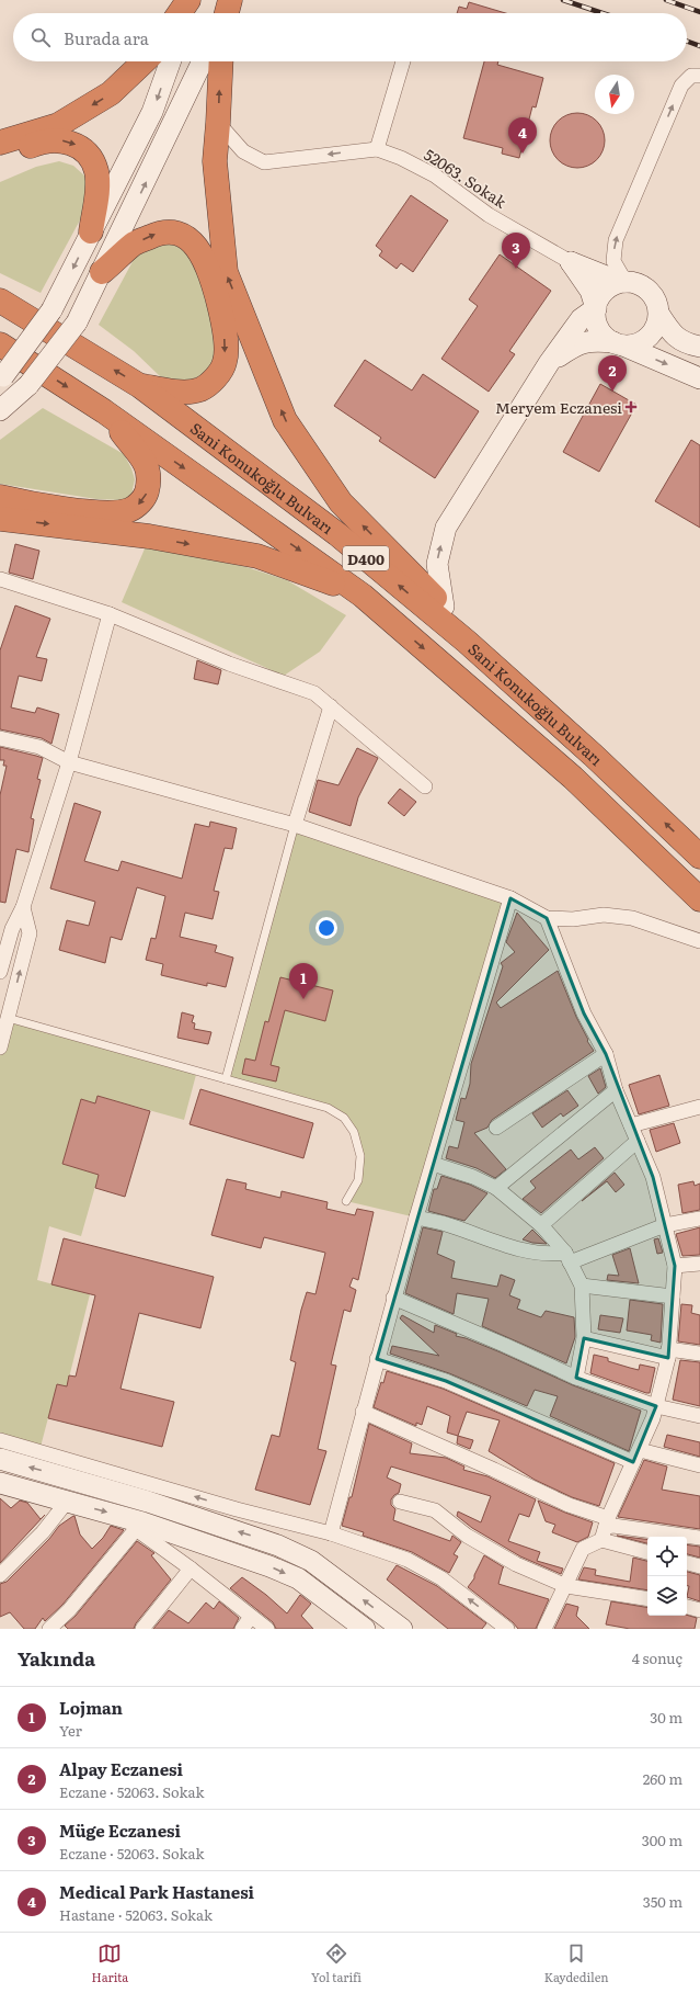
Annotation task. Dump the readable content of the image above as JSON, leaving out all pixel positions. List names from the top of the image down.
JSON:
{
  "streets": {
    "highway": ["Sani Konukoğlu Bulvarı", "D400"],
    "street": ["52063. Sokak"]
  },
  "one_way": ["52063. Sokak"],
  "places": {
    "health": ["Meryem Eczanesi"]
  },
  "north": "bottom",
  "page": {
    "search": "Burada ara",
    "pins": [
      "4",
      "3",
      "2",
      "1"
    ],
    "heading": ["Yakında", "4 sonuç"],
    "list": [
      {
        "mark": "1",
        "name": "Lojman",
        "note": "Yer",
        "value": "30 m"
      },
      {
        "mark": "2",
        "name": "Alpay Eczanesi",
        "note": "Eczane · 52063. Sokak",
        "value": "260 m"
      },
      {
        "mark": "3",
        "name": "Müge Eczanesi",
        "note": "Eczane · 52063. Sokak",
        "value": "300 m"
      },
      {
        "mark": "4",
        "name": "Medical Park Hastanesi",
        "note": "Hastane · 52063. Sokak",
        "value": "350 m"
      }
    ],
    "nav": ["Harita", "Yol tarifi", "Kaydedilen"]
  }
}
